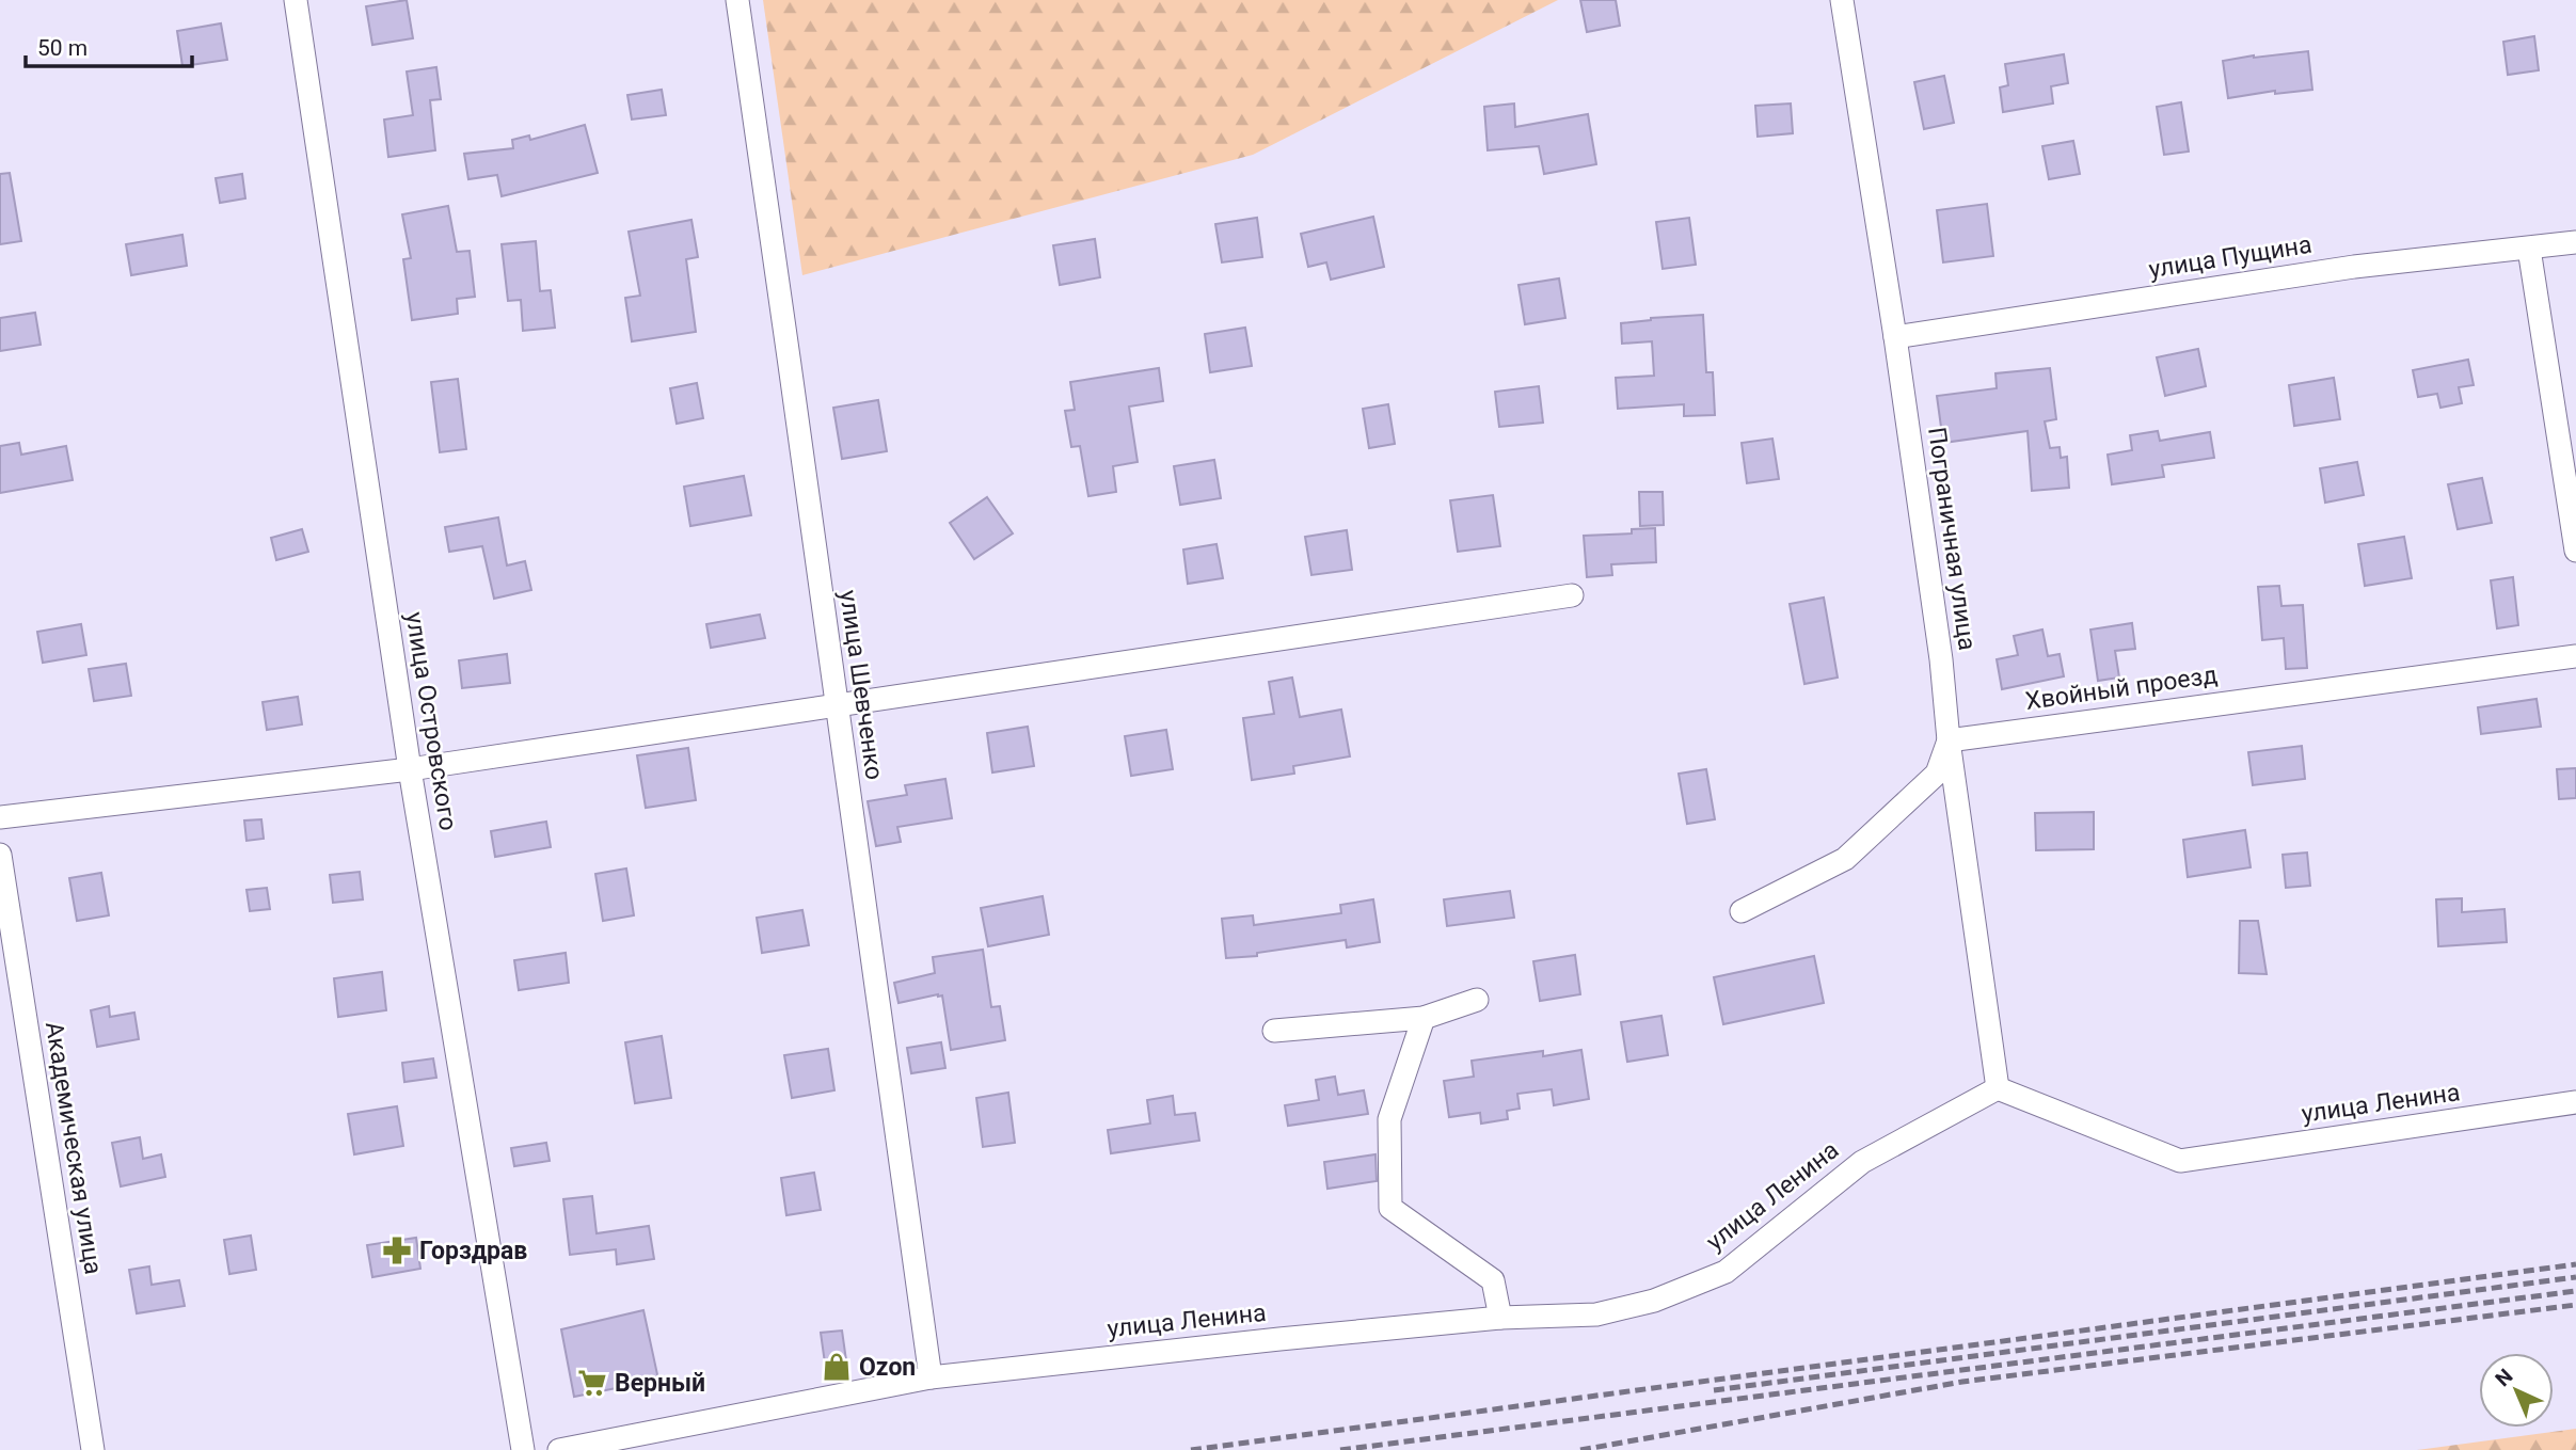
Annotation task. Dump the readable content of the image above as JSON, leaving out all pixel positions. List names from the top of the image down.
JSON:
{
  "streets": {
    "street": [
      "улица Пущина",
      "Пограничная улица",
      "улица Шевченко",
      "Хвойный проезд",
      "улица Островского",
      "улица Ленина",
      "Академическая улица"
    ]
  },
  "crossings": [
    ["улица Пущина", "Пограничная улица"],
    ["Пограничная улица", "Хвойный проезд"],
    ["Пограничная улица", "улица Ленина"],
    ["улица Шевченко", "улица Ленина"]
  ],
  "places": {
    "pharmacy": ["Горздрав"],
    "shop": ["Ozon"],
    "supermarket": ["Верный"]
  },
  "scale_bar": "50 m",
  "north": "top left"
}
